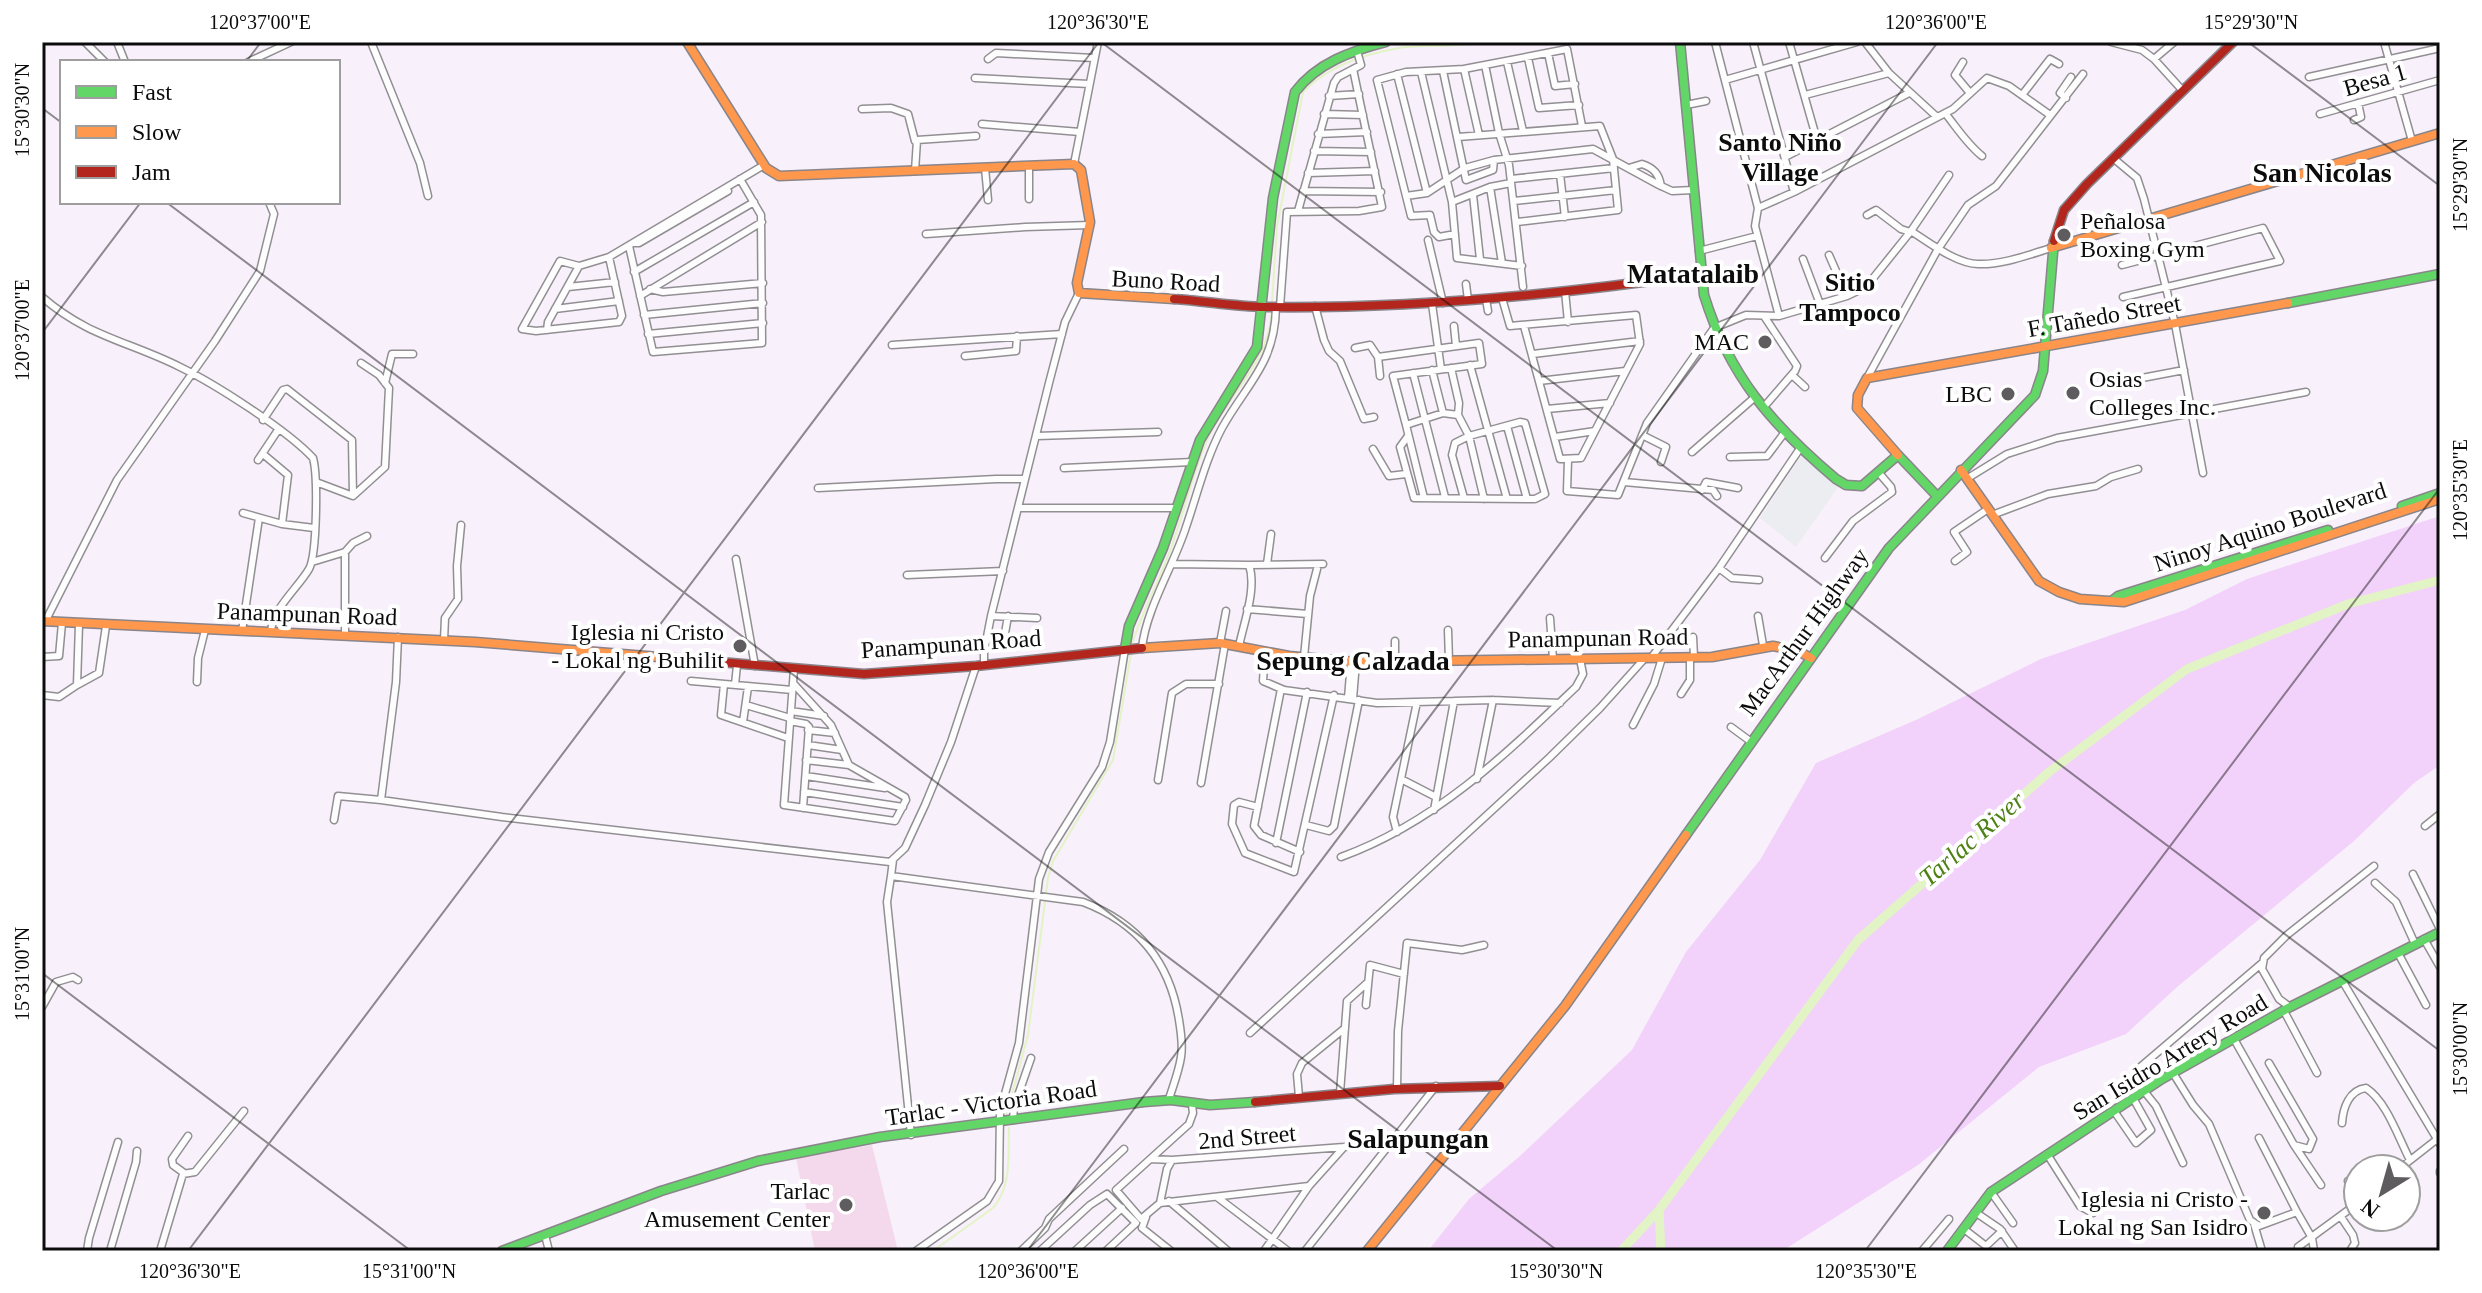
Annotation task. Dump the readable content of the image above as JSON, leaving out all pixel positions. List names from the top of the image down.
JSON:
{
  "streets": {
    "main road": [
      "Buno Road",
      "F. Tañedo Street",
      "Ninoy Aquino Boulevard",
      "Panampunan Road",
      "MacArthur Highway",
      "San Isidro Artery Road",
      "Tarlac - Victoria Road"
    ],
    "street": ["Besa 1", "2nd Street"]
  },
  "crossings": [
    ["F. Tañedo Street", "MacArthur Highway"],
    ["Ninoy Aquino Boulevard", "MacArthur Highway"],
    ["Panampunan Road", "MacArthur Highway"],
    ["MacArthur Highway", "Tarlac - Victoria Road"]
  ],
  "districts": [
    "Santo Niño Village",
    "San Nicolas",
    "Matatalaib",
    "Sitio Tampoco",
    "Sepung Calzada",
    "Salapungan"
  ],
  "water": ["Tarlac River"],
  "places": [
    "Peñalosa Boxing Gym",
    "MAC",
    "Osias Colleges Inc.",
    "LBC",
    "Iglesia ni Cristo - Lokal ng Buhilit",
    "Tarlac Amusement Center",
    "Iglesia ni Cristo - Lokal ng San Isidro"
  ],
  "legend": ["Fast", "Slow", "Jam"],
  "north": "bottom left",
  "coordinates": [
    "120°37'00\"E",
    "120°36'30\"E",
    "120°36'00\"E",
    "15°29'30\"N",
    "15°30'30\"N",
    "120°35'30\"E",
    "15°31'00\"N",
    "15°30'00\"N"
  ]
}
